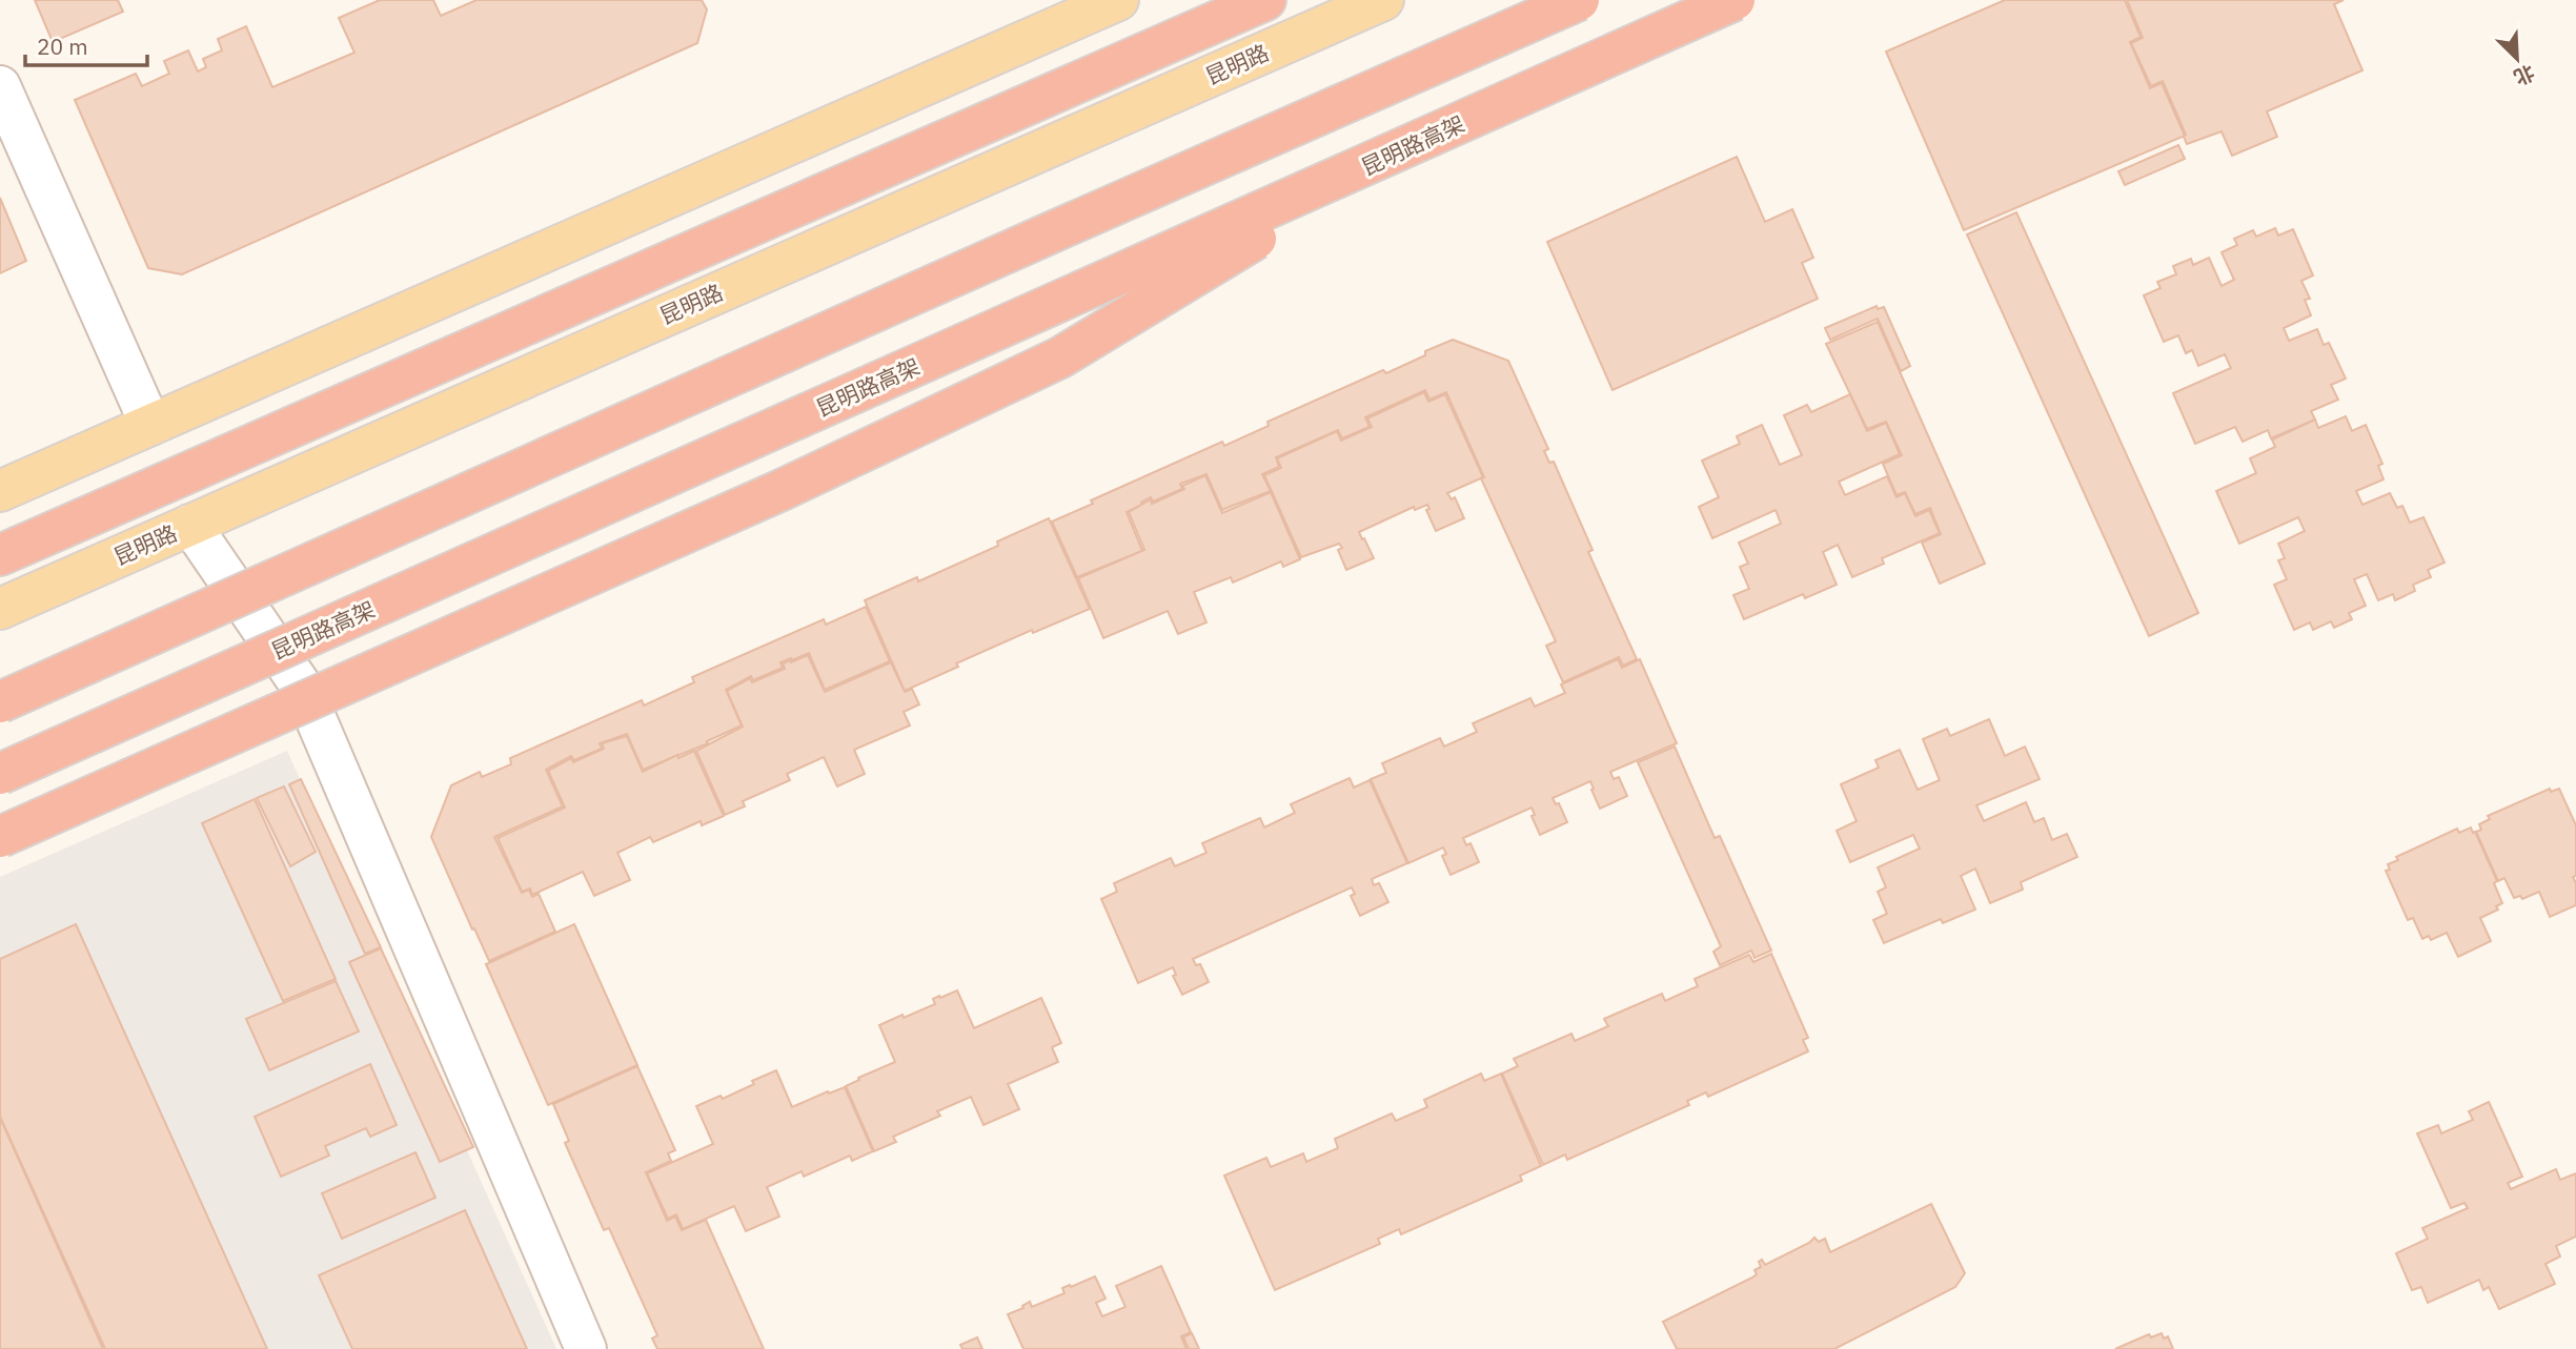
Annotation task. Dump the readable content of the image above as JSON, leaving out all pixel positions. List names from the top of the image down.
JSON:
{
  "streets": {
    "highway": ["昆明路高架"],
    "main road": ["昆明路"]
  },
  "scale_bar": "20 m",
  "north": "bottom right"
}
